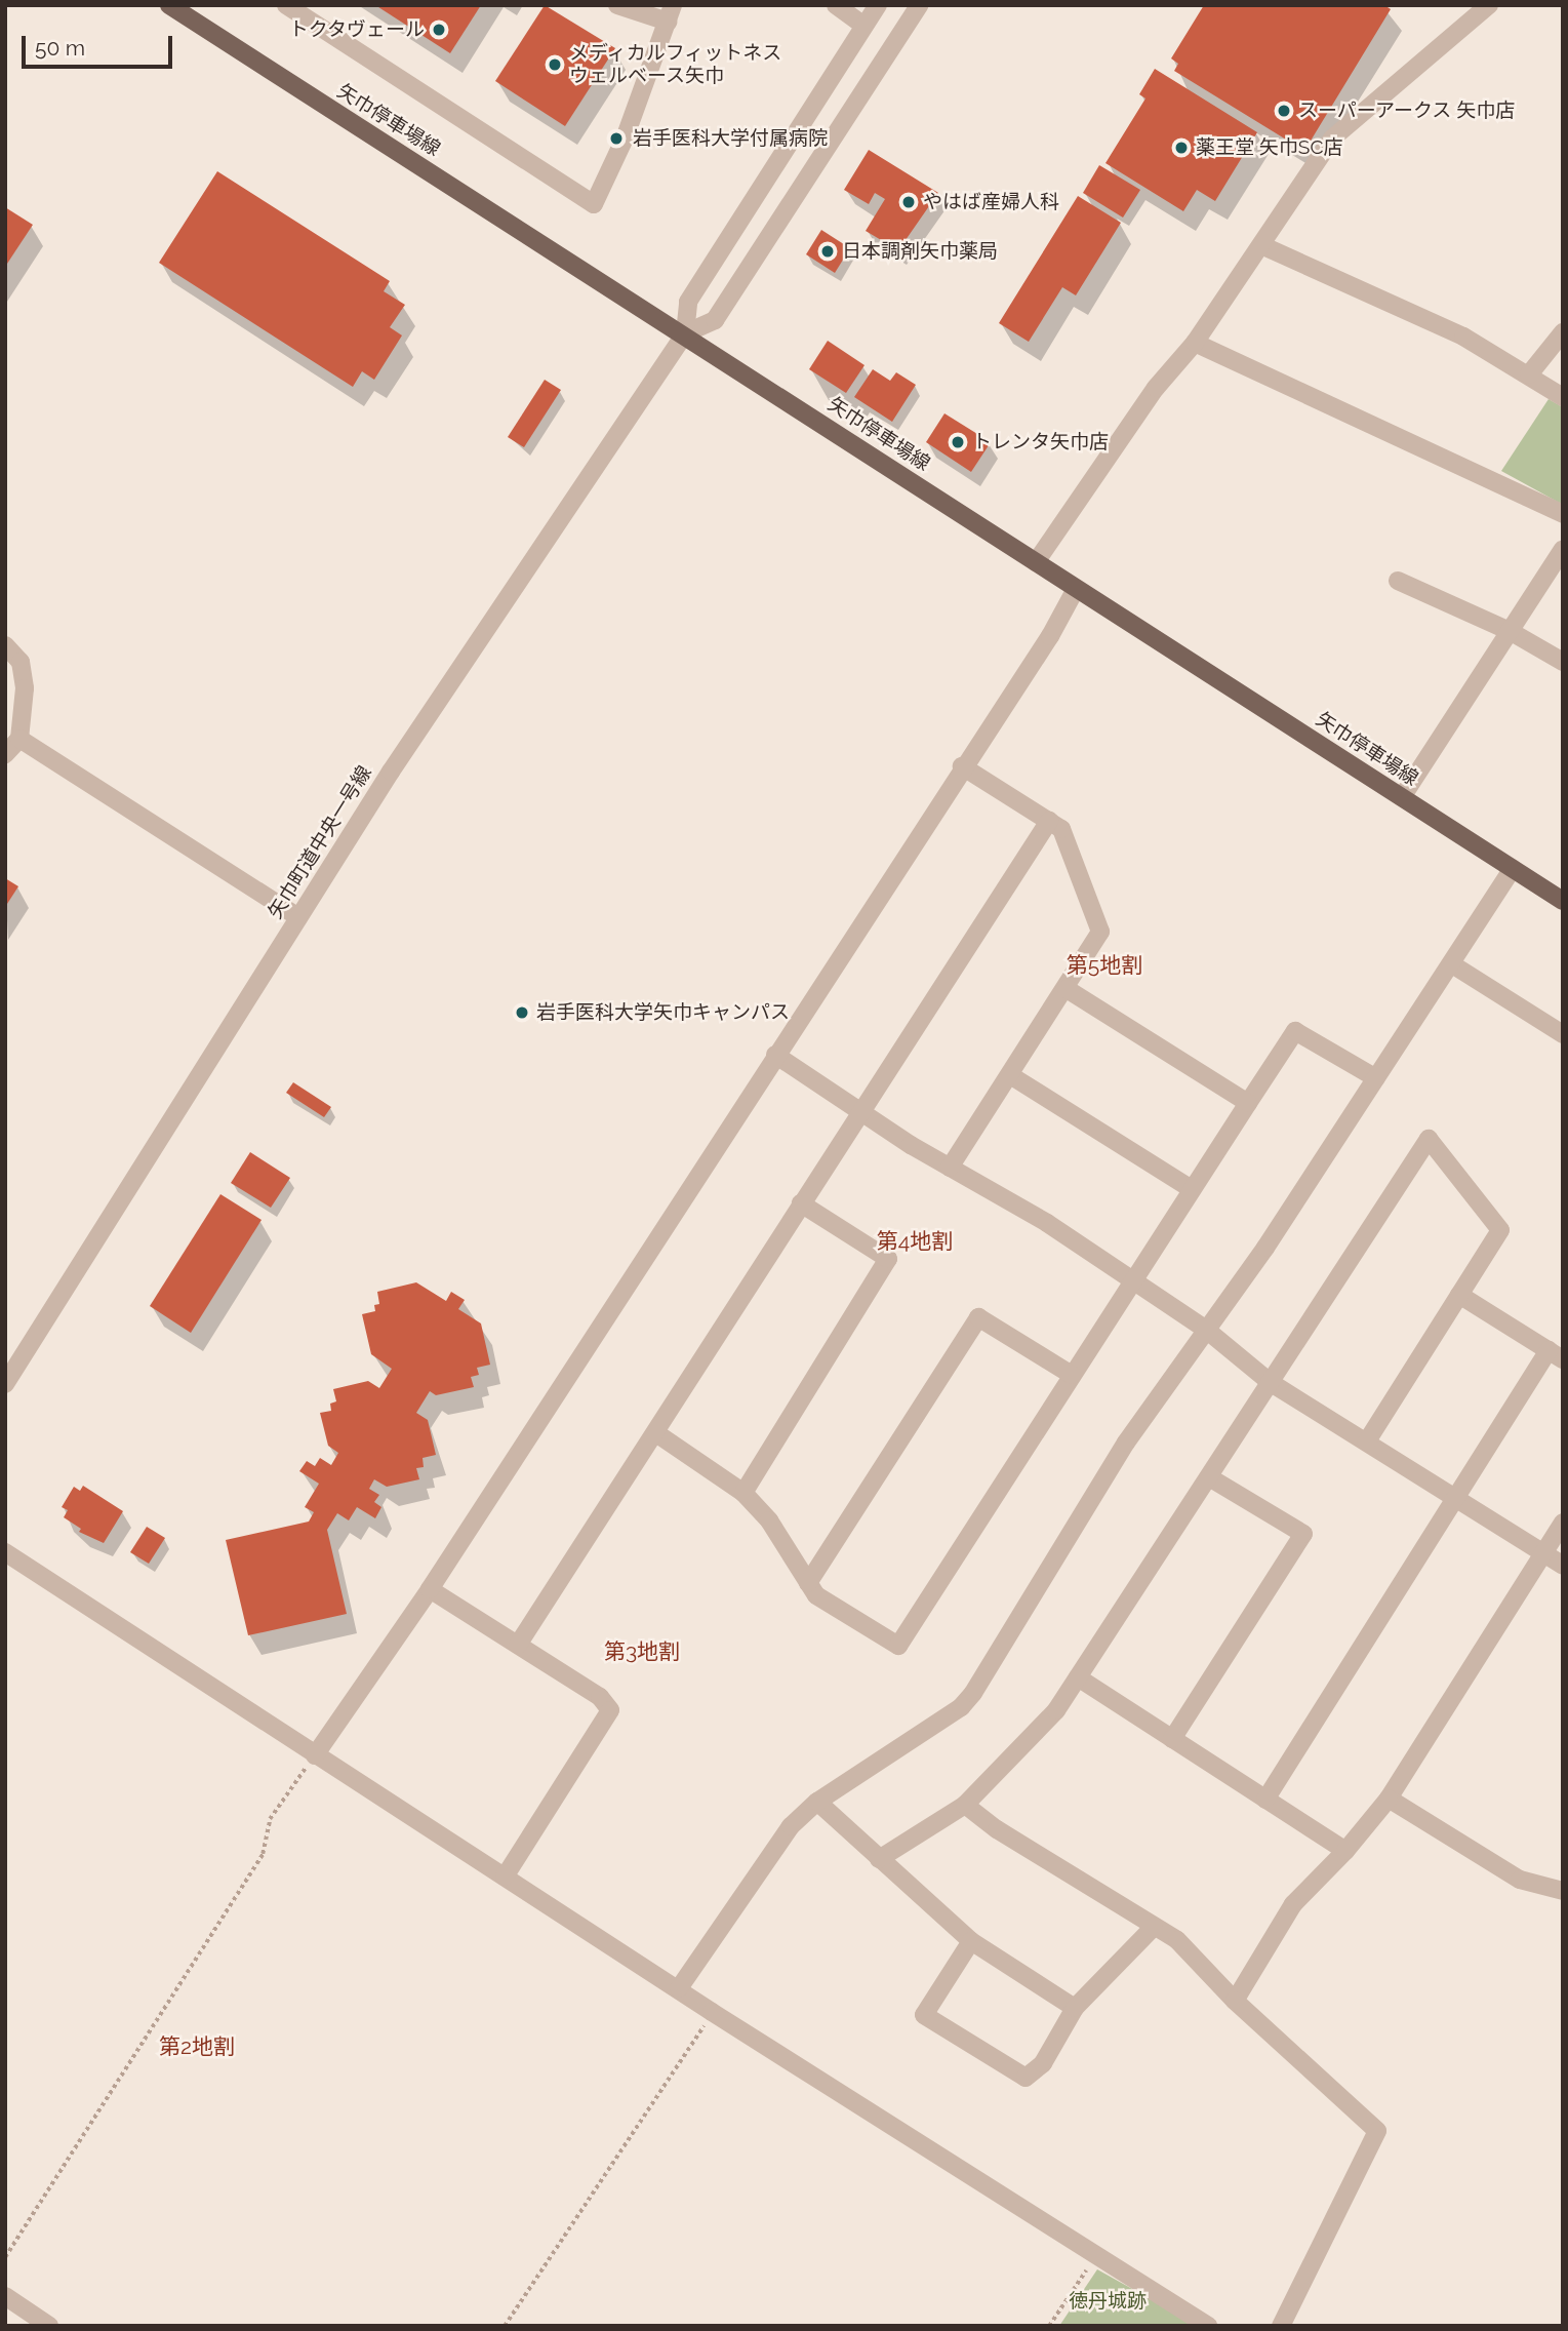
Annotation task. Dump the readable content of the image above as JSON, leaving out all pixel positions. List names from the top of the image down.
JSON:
{
  "streets": {
    "main road": ["矢巾停車場線"],
    "street": ["矢巾町道中央一号線"]
  },
  "crossings": [
    ["矢巾停車場線", "矢巾町道中央一号線"]
  ],
  "districts": [
    "第5地割",
    "第4地割",
    "第3地割",
    "第2地割"
  ],
  "parks": ["徳丹城跡"],
  "places": [
    "トクタヴェール",
    "メディカルフィットネス ウェルベース矢巾",
    "スーパーアークス 矢巾店",
    "岩手医科大学付属病院",
    "薬王堂 矢巾SC店",
    "やはば産婦人科",
    "日本調剤矢巾薬局",
    "トレンタ矢巾店",
    "岩手医科大学矢巾キャンパス"
  ],
  "scale_bar": "50 m"
}
